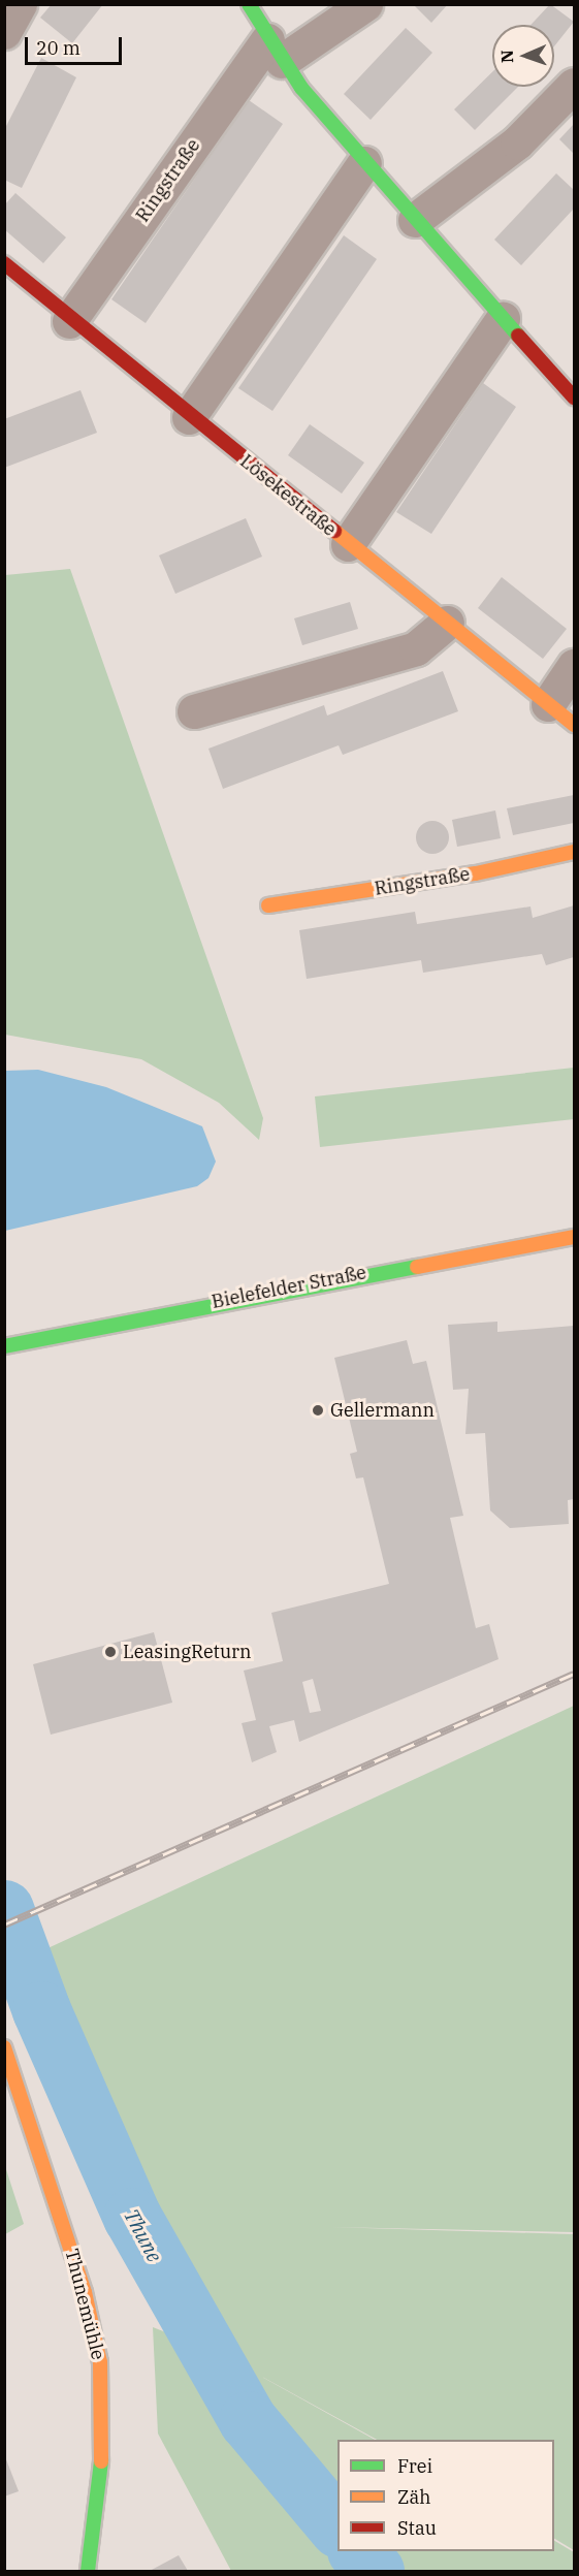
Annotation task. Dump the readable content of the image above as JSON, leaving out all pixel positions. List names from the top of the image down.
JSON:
{
  "streets": {
    "street": [
      "Ringstraße",
      "Lösekestraße",
      "Bielefelder Straße",
      "Thunemühle"
    ]
  },
  "crossings": [
    ["Ringstraße", "Lösekestraße"]
  ],
  "water": ["Thune"],
  "places": ["Gellermann", "LeasingReturn"],
  "legend": ["Frei", "Zäh", "Stau"],
  "scale_bar": "20 m",
  "north": "left"
}
